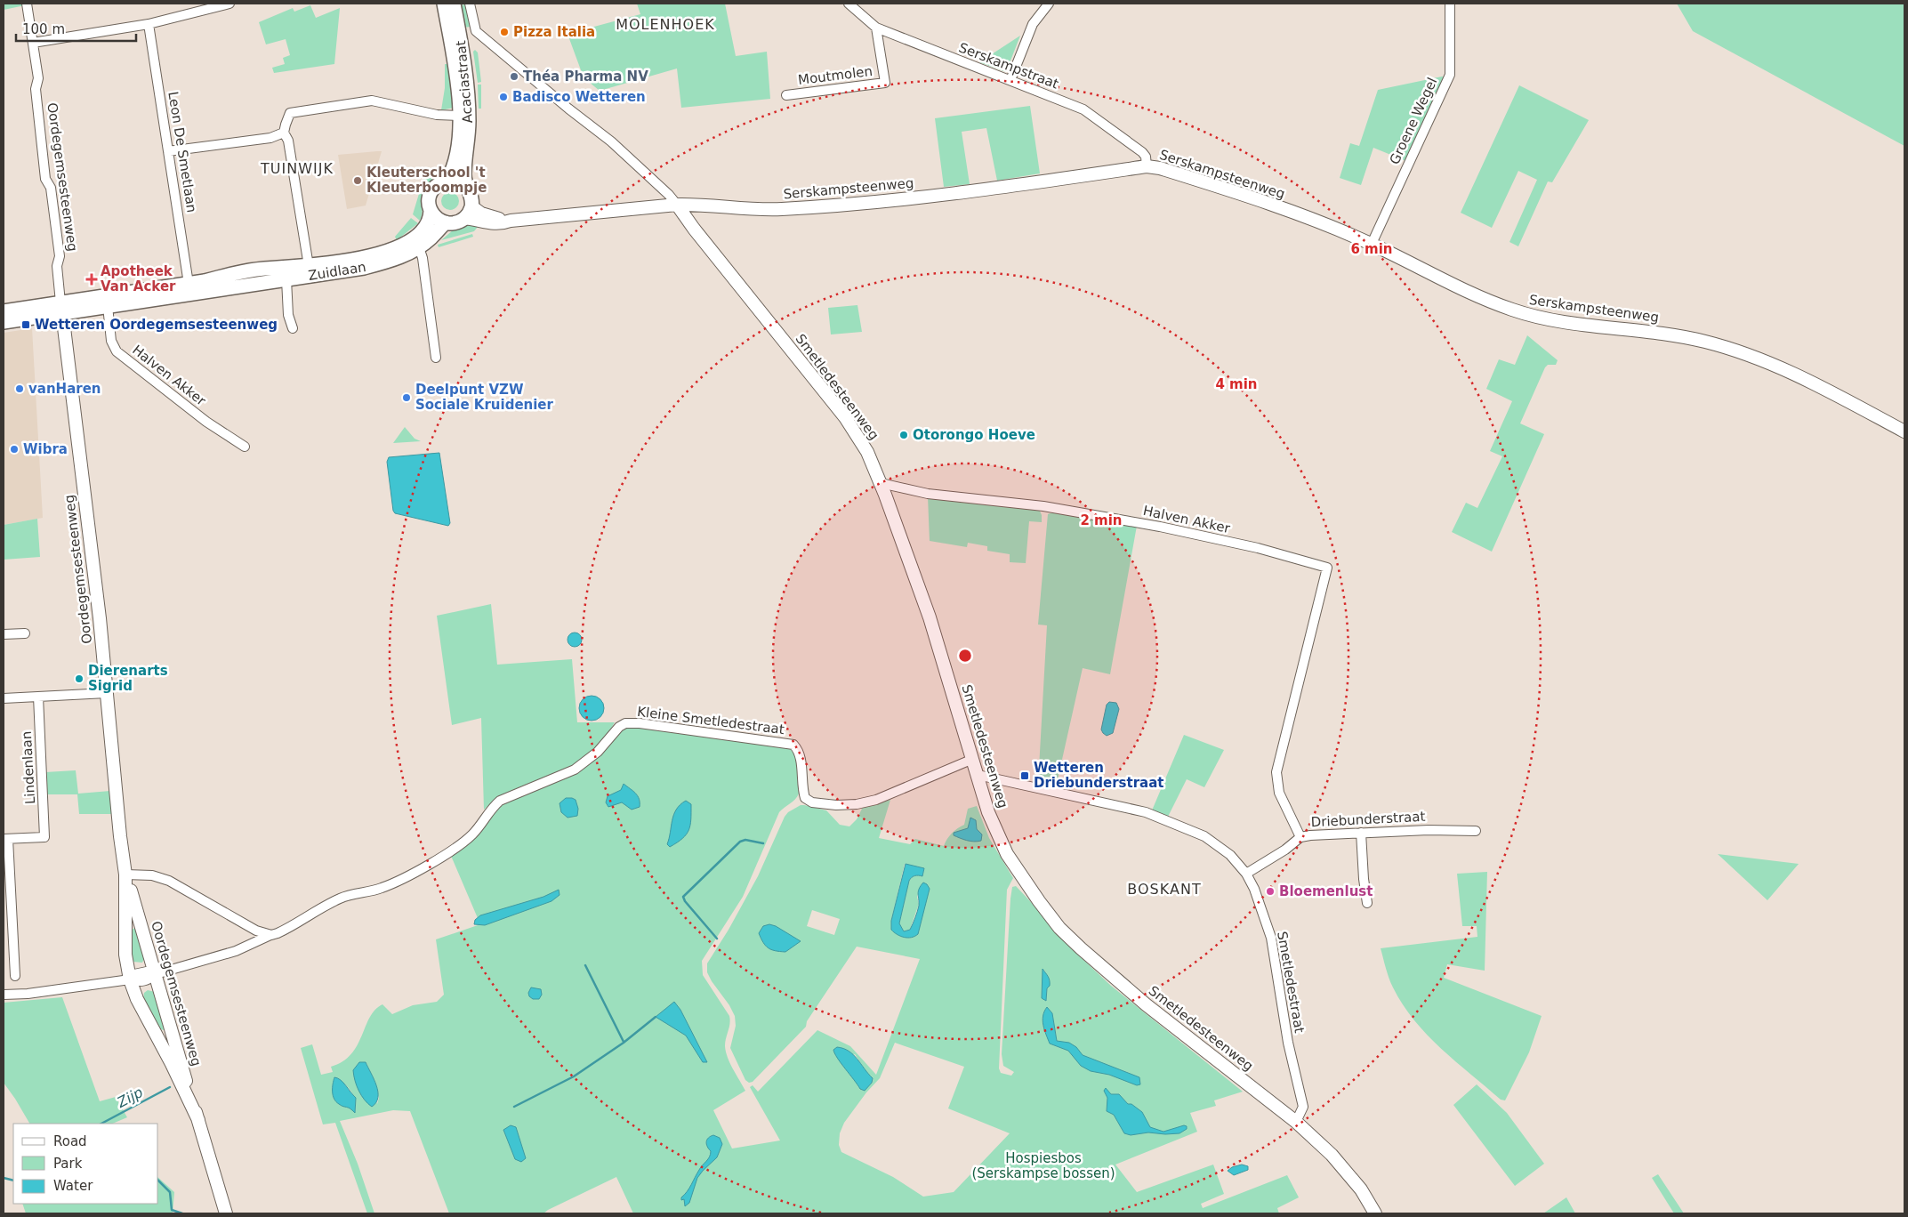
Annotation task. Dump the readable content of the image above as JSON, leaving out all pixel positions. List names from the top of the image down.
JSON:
{
  "streets": {
    "main road": ["Acaciastraat", "Zuidlaan"],
    "street": [
      "Serskampstraat",
      "Moutmolen",
      "Groene Wegel",
      "Leon De Smetlaan",
      "Serskampsteenweg",
      "Oordegemsesteenweg",
      "Halven Akker",
      "Smetledesteenweg",
      "Kleine Smetledestraat",
      "Lindenlaan",
      "Driebunderstraat",
      "Smetledestraat"
    ]
  },
  "crossings": [
    ["Serskampstraat", "Moutmolen"],
    ["Serskampstraat", "Serskampsteenweg"],
    ["Acaciastraat", "Zuidlaan"],
    ["Groene Wegel", "Serskampsteenweg"],
    ["Leon De Smetlaan", "Zuidlaan"],
    ["Serskampsteenweg", "Smetledesteenweg"],
    ["Oordegemsesteenweg", "Zuidlaan"],
    ["Oordegemsesteenweg", "Kleine Smetledestraat"],
    ["Zuidlaan", "Halven Akker"],
    ["Halven Akker", "Smetledesteenweg"],
    ["Halven Akker", "Driebunderstraat"],
    ["Smetledesteenweg", "Kleine Smetledestraat"],
    ["Smetledesteenweg", "Smetledestraat"],
    ["Driebunderstraat", "Smetledestraat"]
  ],
  "districts": ["MOLENHOEK", "TUINWIJK", "BOSKANT"],
  "water": ["Zijp"],
  "parks": ["Hospiesbos (Serskampse bossen)"],
  "places": {
    "other": [
      "Pizza Italia",
      "Théa Pharma NV",
      "Badisco Wetteren",
      "Kleuterschool 't Kleuterboompje",
      "vanHaren",
      "Deelpunt VZW Sociale Kruidenier",
      "Otorongo Hoeve",
      "Wibra",
      "Dierenarts Sigrid",
      "Bloemenlust"
    ],
    "health": ["Apotheek Van Acker"],
    "transit": ["Wetteren Oordegemsesteenweg", "Wetteren Driebunderstraat"]
  },
  "legend": ["Road", "Park", "Water"],
  "scale_bar": "100 m",
  "rings": ["6 min", "4 min", "2 min"]
}
